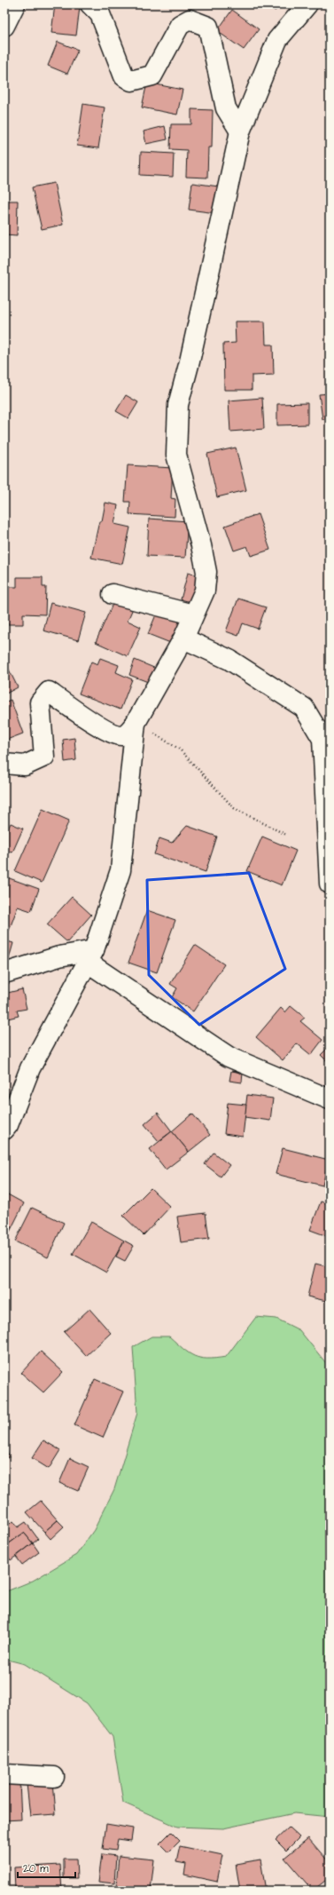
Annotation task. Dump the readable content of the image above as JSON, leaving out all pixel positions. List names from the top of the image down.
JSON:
{
  "scale_bar": "20 m"
}
